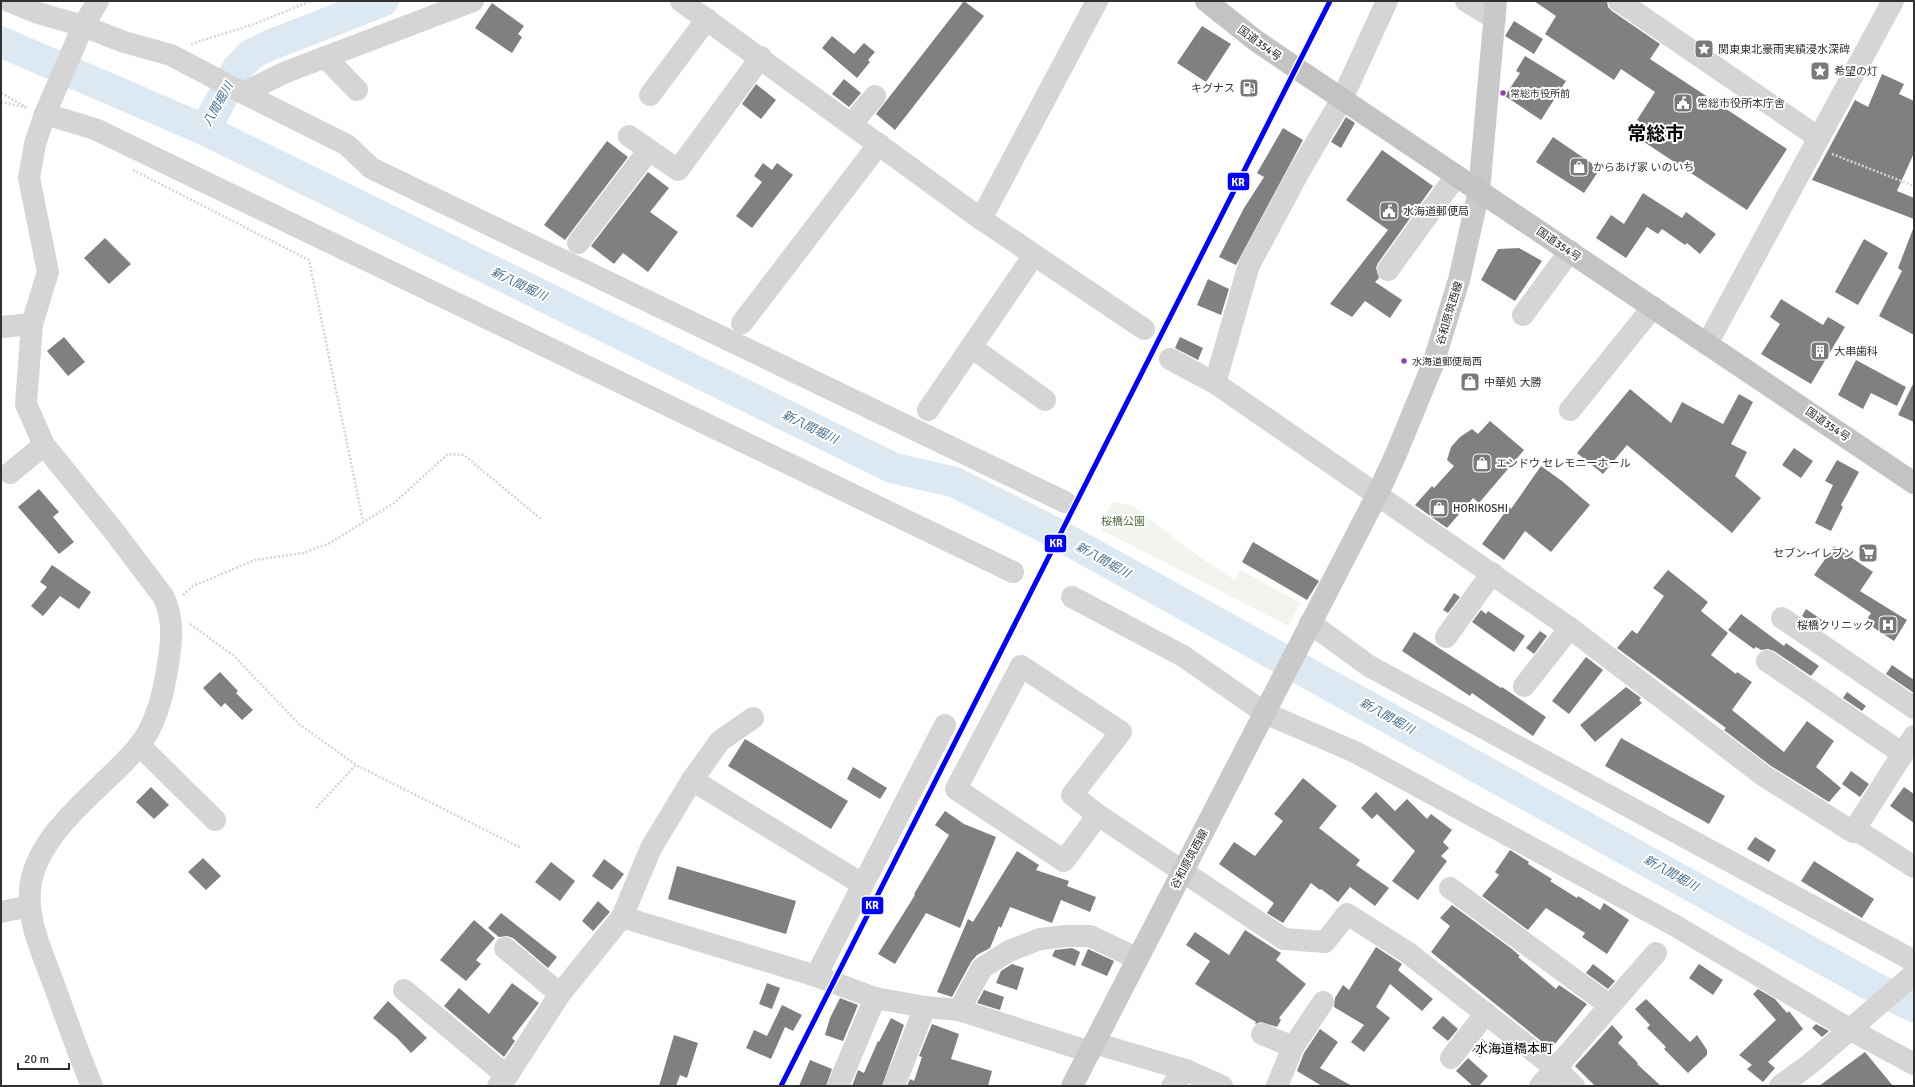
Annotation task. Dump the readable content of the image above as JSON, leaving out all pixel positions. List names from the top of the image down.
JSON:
{
  "streets": {
    "highway": ["国道354号"],
    "main road": ["谷和原筑西線"]
  },
  "crossings": [
    ["国道354号", "谷和原筑西線"]
  ],
  "districts": ["常総市", "水海道橋本町"],
  "water": ["八間堀川", "新八間堀川"],
  "parks": ["桜橋公園"],
  "places": {
    "place": ["関東東北豪雨実績浸水深碑", "希望の灯"],
    "fuel station": ["キグナス"],
    "other": ["常総市役所前", "水海道郵便局西"],
    "public building": ["常総市役所本庁舎", "水海道郵便局"],
    "shop": [
      "からあげ家 いのいち",
      "中華処 大勝",
      "エンドウ セレモニーホール",
      "HORIKOSHI"
    ],
    "building": ["大串歯科"],
    "supermarket": ["セブン-イレブン"],
    "hospital": ["桜橋クリニック"]
  },
  "lines": ["transit line KR"],
  "scale_bar": "20 m"
}
